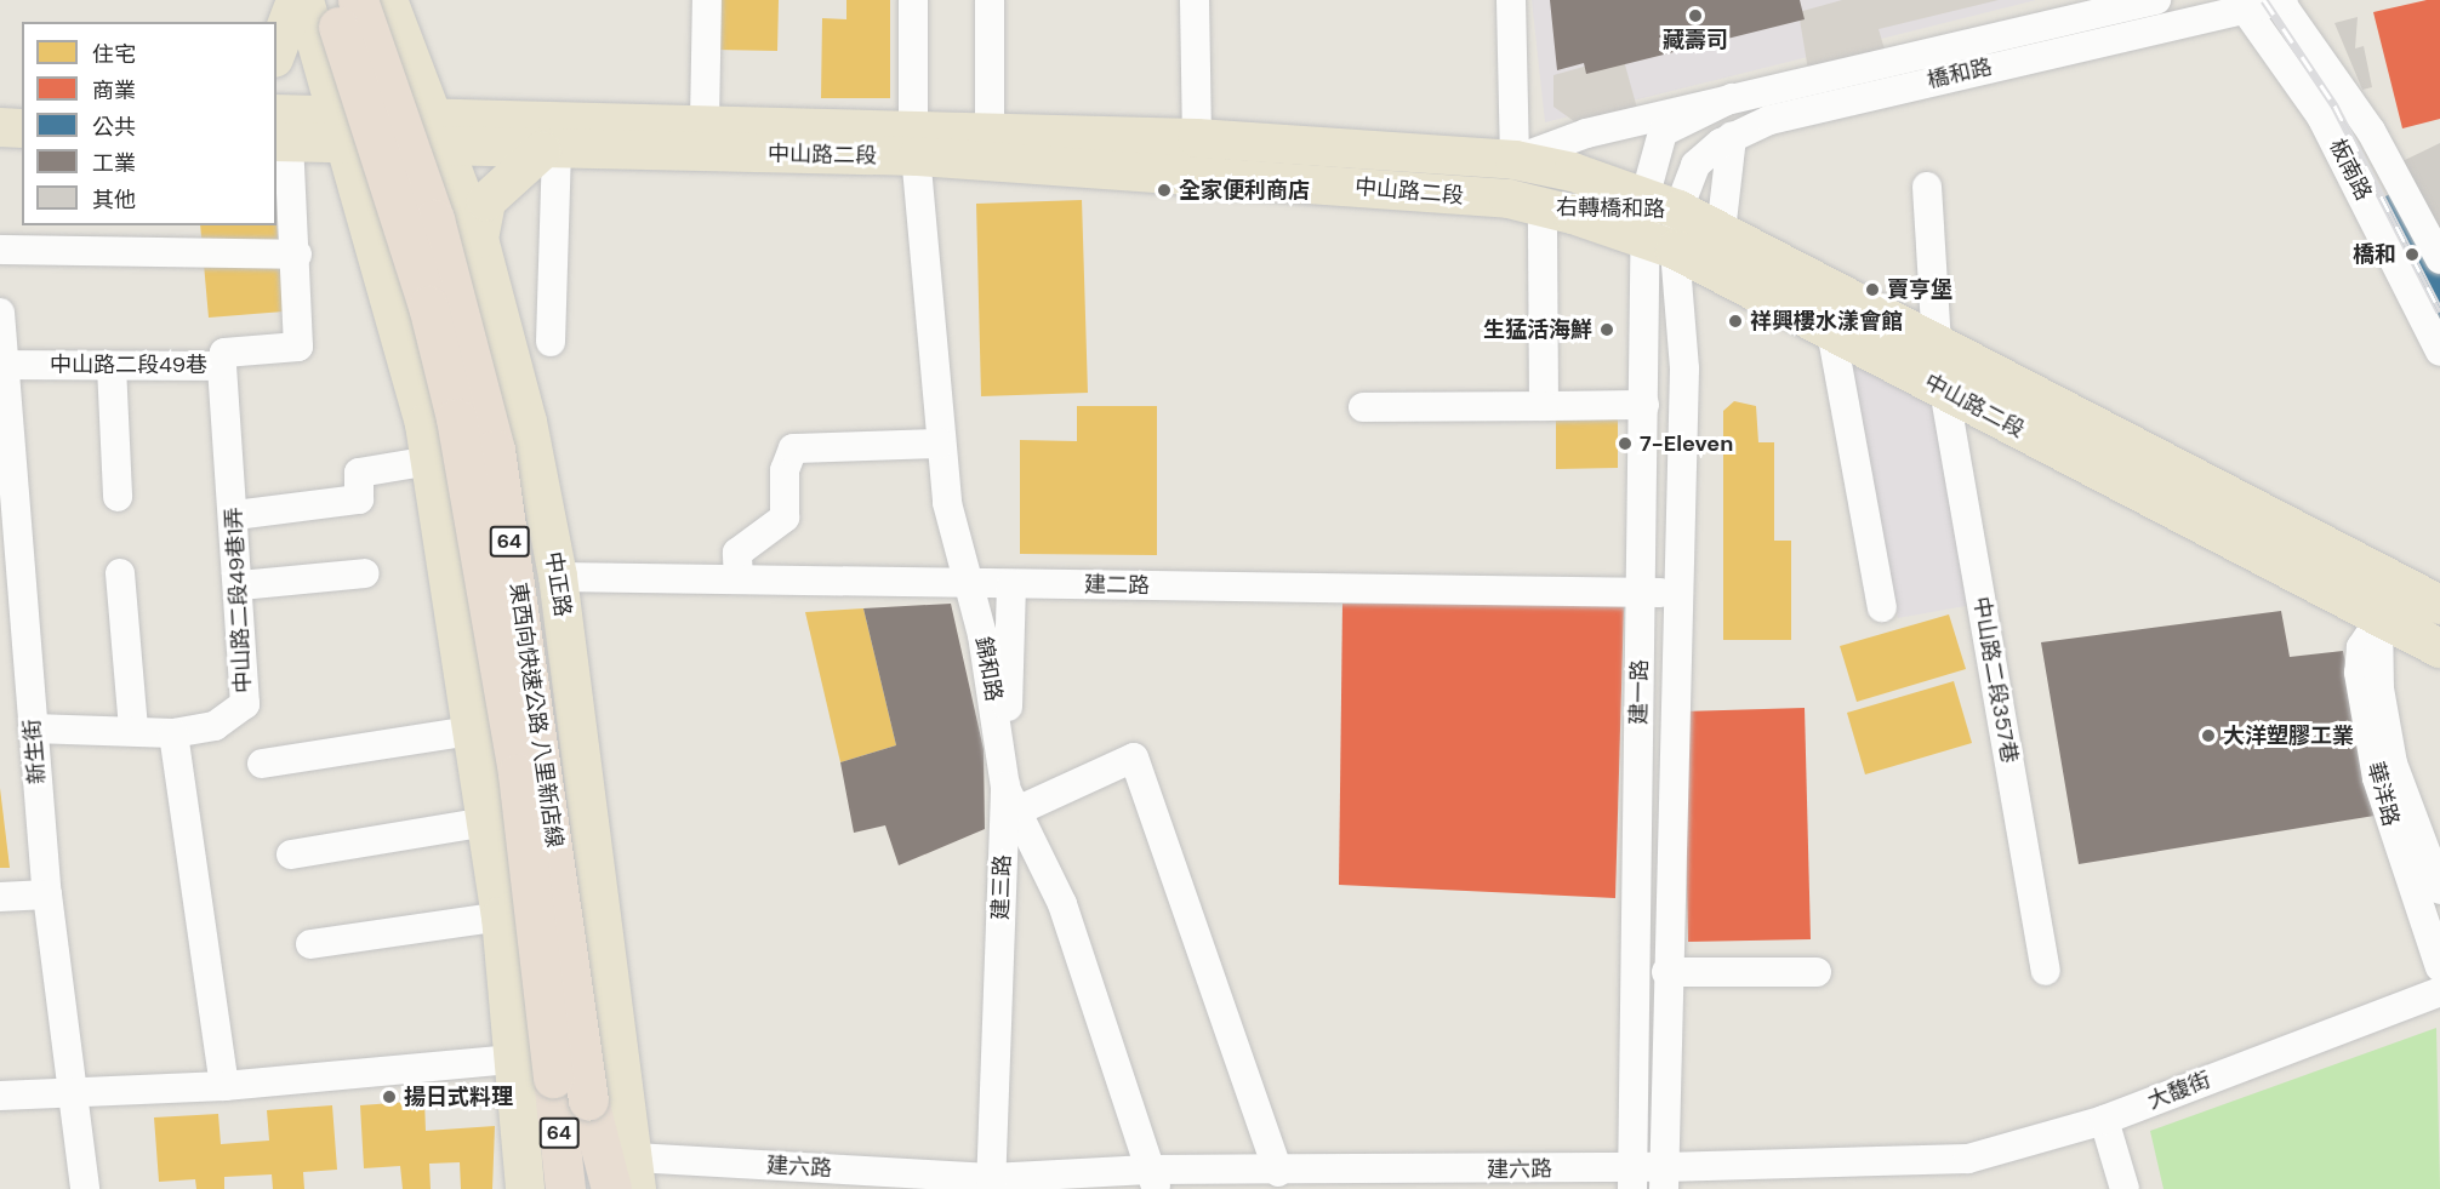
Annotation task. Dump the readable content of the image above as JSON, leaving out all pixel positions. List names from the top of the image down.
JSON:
{
  "streets": {
    "highway": ["64", "東西向快速公路 八里新店線"],
    "main road": ["中山路二段", "中正路"],
    "street": [
      "橋和路",
      "板南路",
      "中山路二段49巷",
      "建二路",
      "中山路二段49巷1弄",
      "錦和路",
      "中山路二段357巷",
      "建一路",
      "新生街",
      "華洋路",
      "建三路",
      "大馥街",
      "建六路"
    ]
  },
  "crossings": [
    ["橋和路", "中山路二段"],
    ["橋和路", "板南路"],
    ["橋和路", "建一路"],
    ["中山路二段", "中山路二段49巷"],
    ["中山路二段", "中正路"],
    ["中山路二段", "錦和路"],
    ["中山路二段", "中山路二段357巷"],
    ["中山路二段", "建一路"],
    ["中山路二段", "華洋路"],
    ["中山路二段49巷", "中山路二段49巷1弄"],
    ["中山路二段49巷", "新生街"],
    ["中正路", "建二路"],
    ["中正路", "東西向快速公路 八里新店線"],
    ["中正路", "建六路"],
    ["建二路", "錦和路"],
    ["建二路", "建一路"],
    ["建二路", "建三路"],
    ["中山路二段49巷1弄", "新生街"],
    ["錦和路", "建三路"],
    ["錦和路", "建六路"],
    ["建一路", "大馥街"],
    ["建一路", "建六路"],
    ["建三路", "建六路"],
    ["大馥街", "建六路"]
  ],
  "places": [
    "藏壽司",
    "全家便利商店",
    "橋和",
    "賣亨堡",
    "祥興樓水漾會館",
    "生猛活海鮮",
    "7-Eleven",
    "大洋塑膠工業",
    "揚日式料理"
  ],
  "legend": [
    "住宅",
    "商業",
    "公共",
    "工業",
    "其他"
  ]
}
